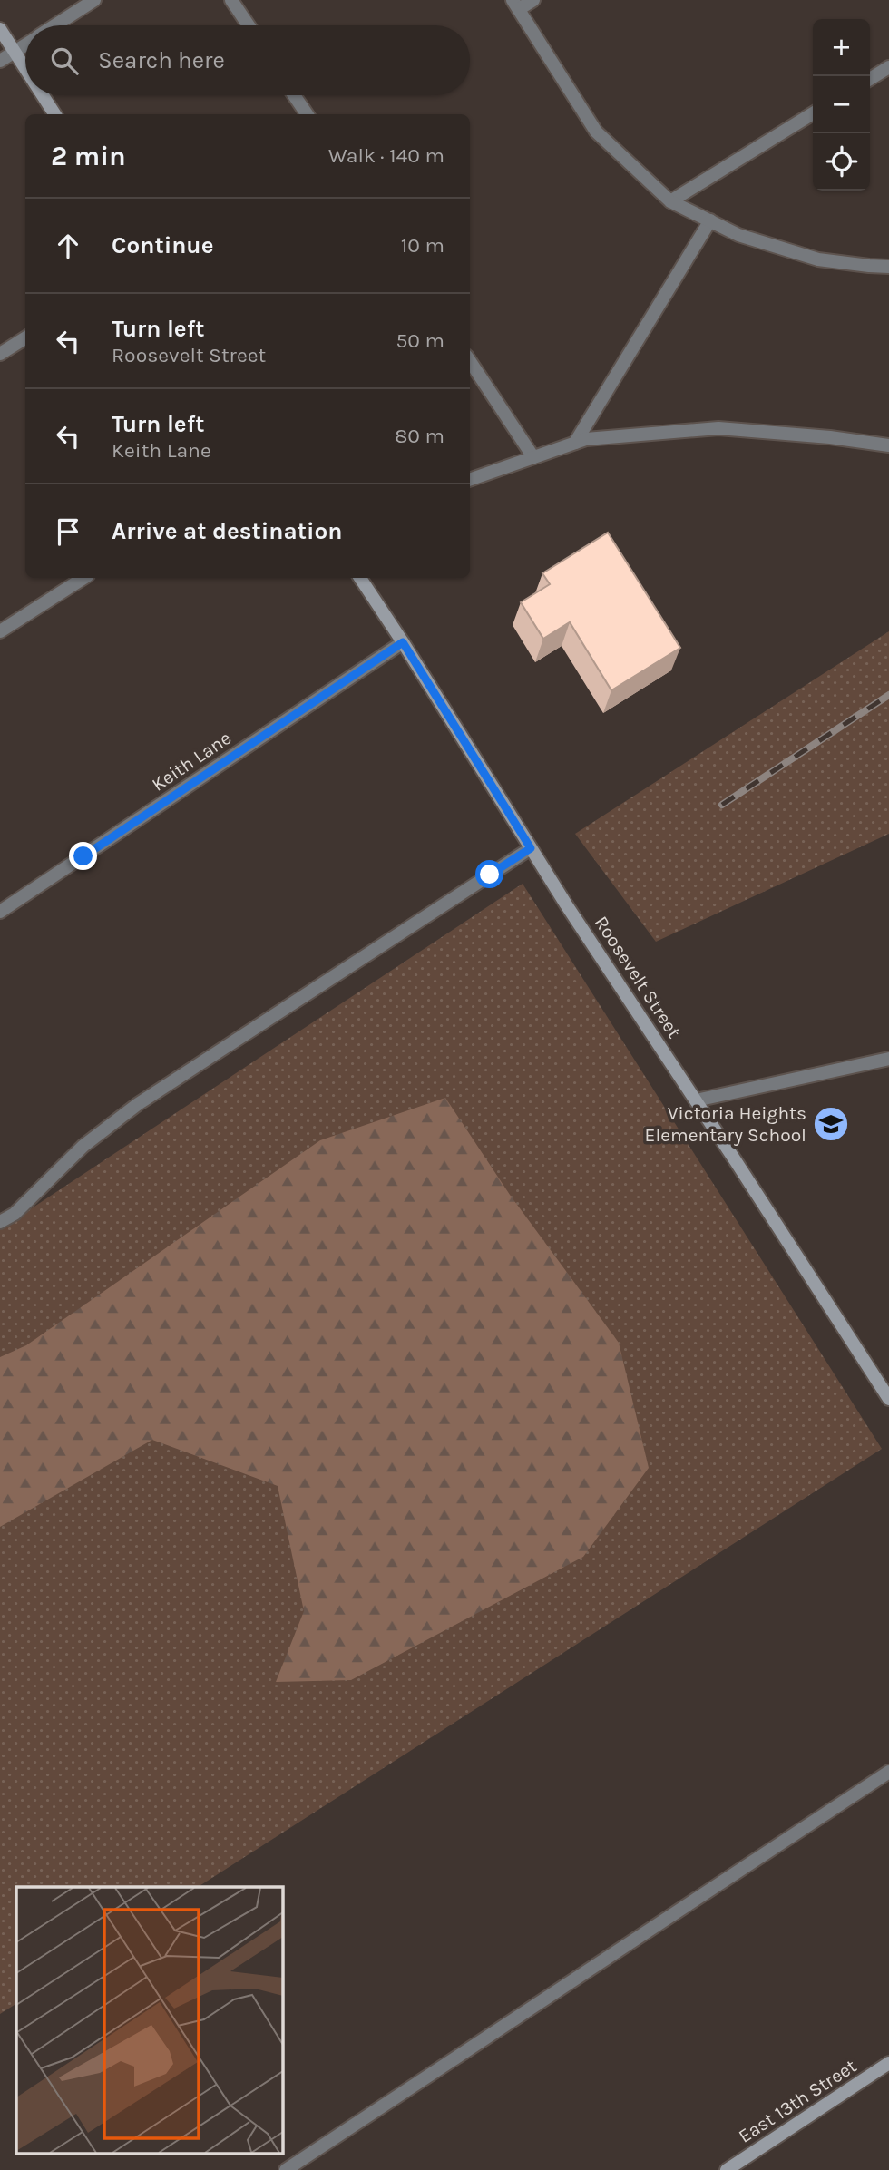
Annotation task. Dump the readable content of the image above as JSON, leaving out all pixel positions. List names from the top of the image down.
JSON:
{
  "streets": {
    "street": ["Keith Lane", "Roosevelt Street", "East 13th Street"]
  },
  "crossings": [
    ["Keith Lane", "Roosevelt Street"]
  ],
  "places": {
    "school or university": ["Victoria Heights Elementary School"]
  },
  "page": {
    "map_buttons": ["+", "−"],
    "search": "Search here",
    "heading": ["2 min", "Walk · 140 m"],
    "list": [
      ["Continue", "10 m"],
      ["Turn left", "Roosevelt Street", "50 m"],
      ["Turn left", "Keith Lane", "80 m"],
      "Arrive at destination"
    ]
  }
}
